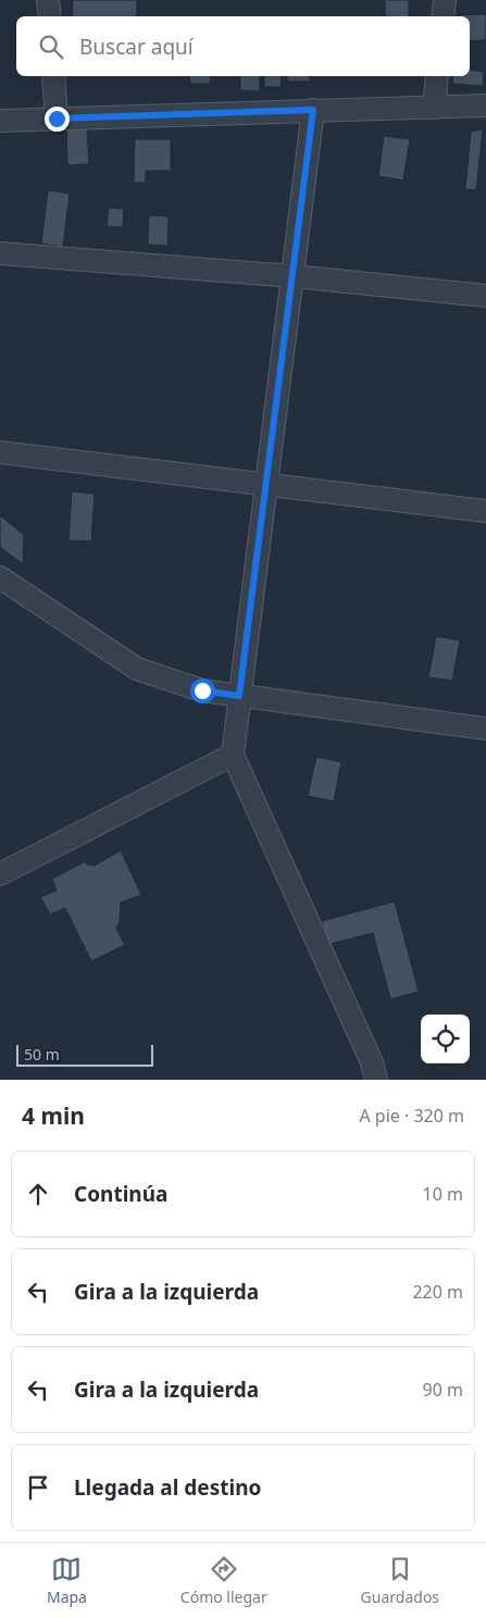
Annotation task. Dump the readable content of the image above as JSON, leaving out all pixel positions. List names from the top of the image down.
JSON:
{
  "scale_bar": "50 m",
  "page": {
    "search": "Buscar aquí",
    "scale": "50 m",
    "heading": ["4 min", "A pie · 320 m"],
    "list": [
      ["Continúa", "10 m"],
      ["Gira a la izquierda", "220 m"],
      ["Gira a la izquierda", "90 m"],
      "Llegada al destino"
    ],
    "nav": ["Mapa", "Cómo llegar", "Guardados"]
  }
}
